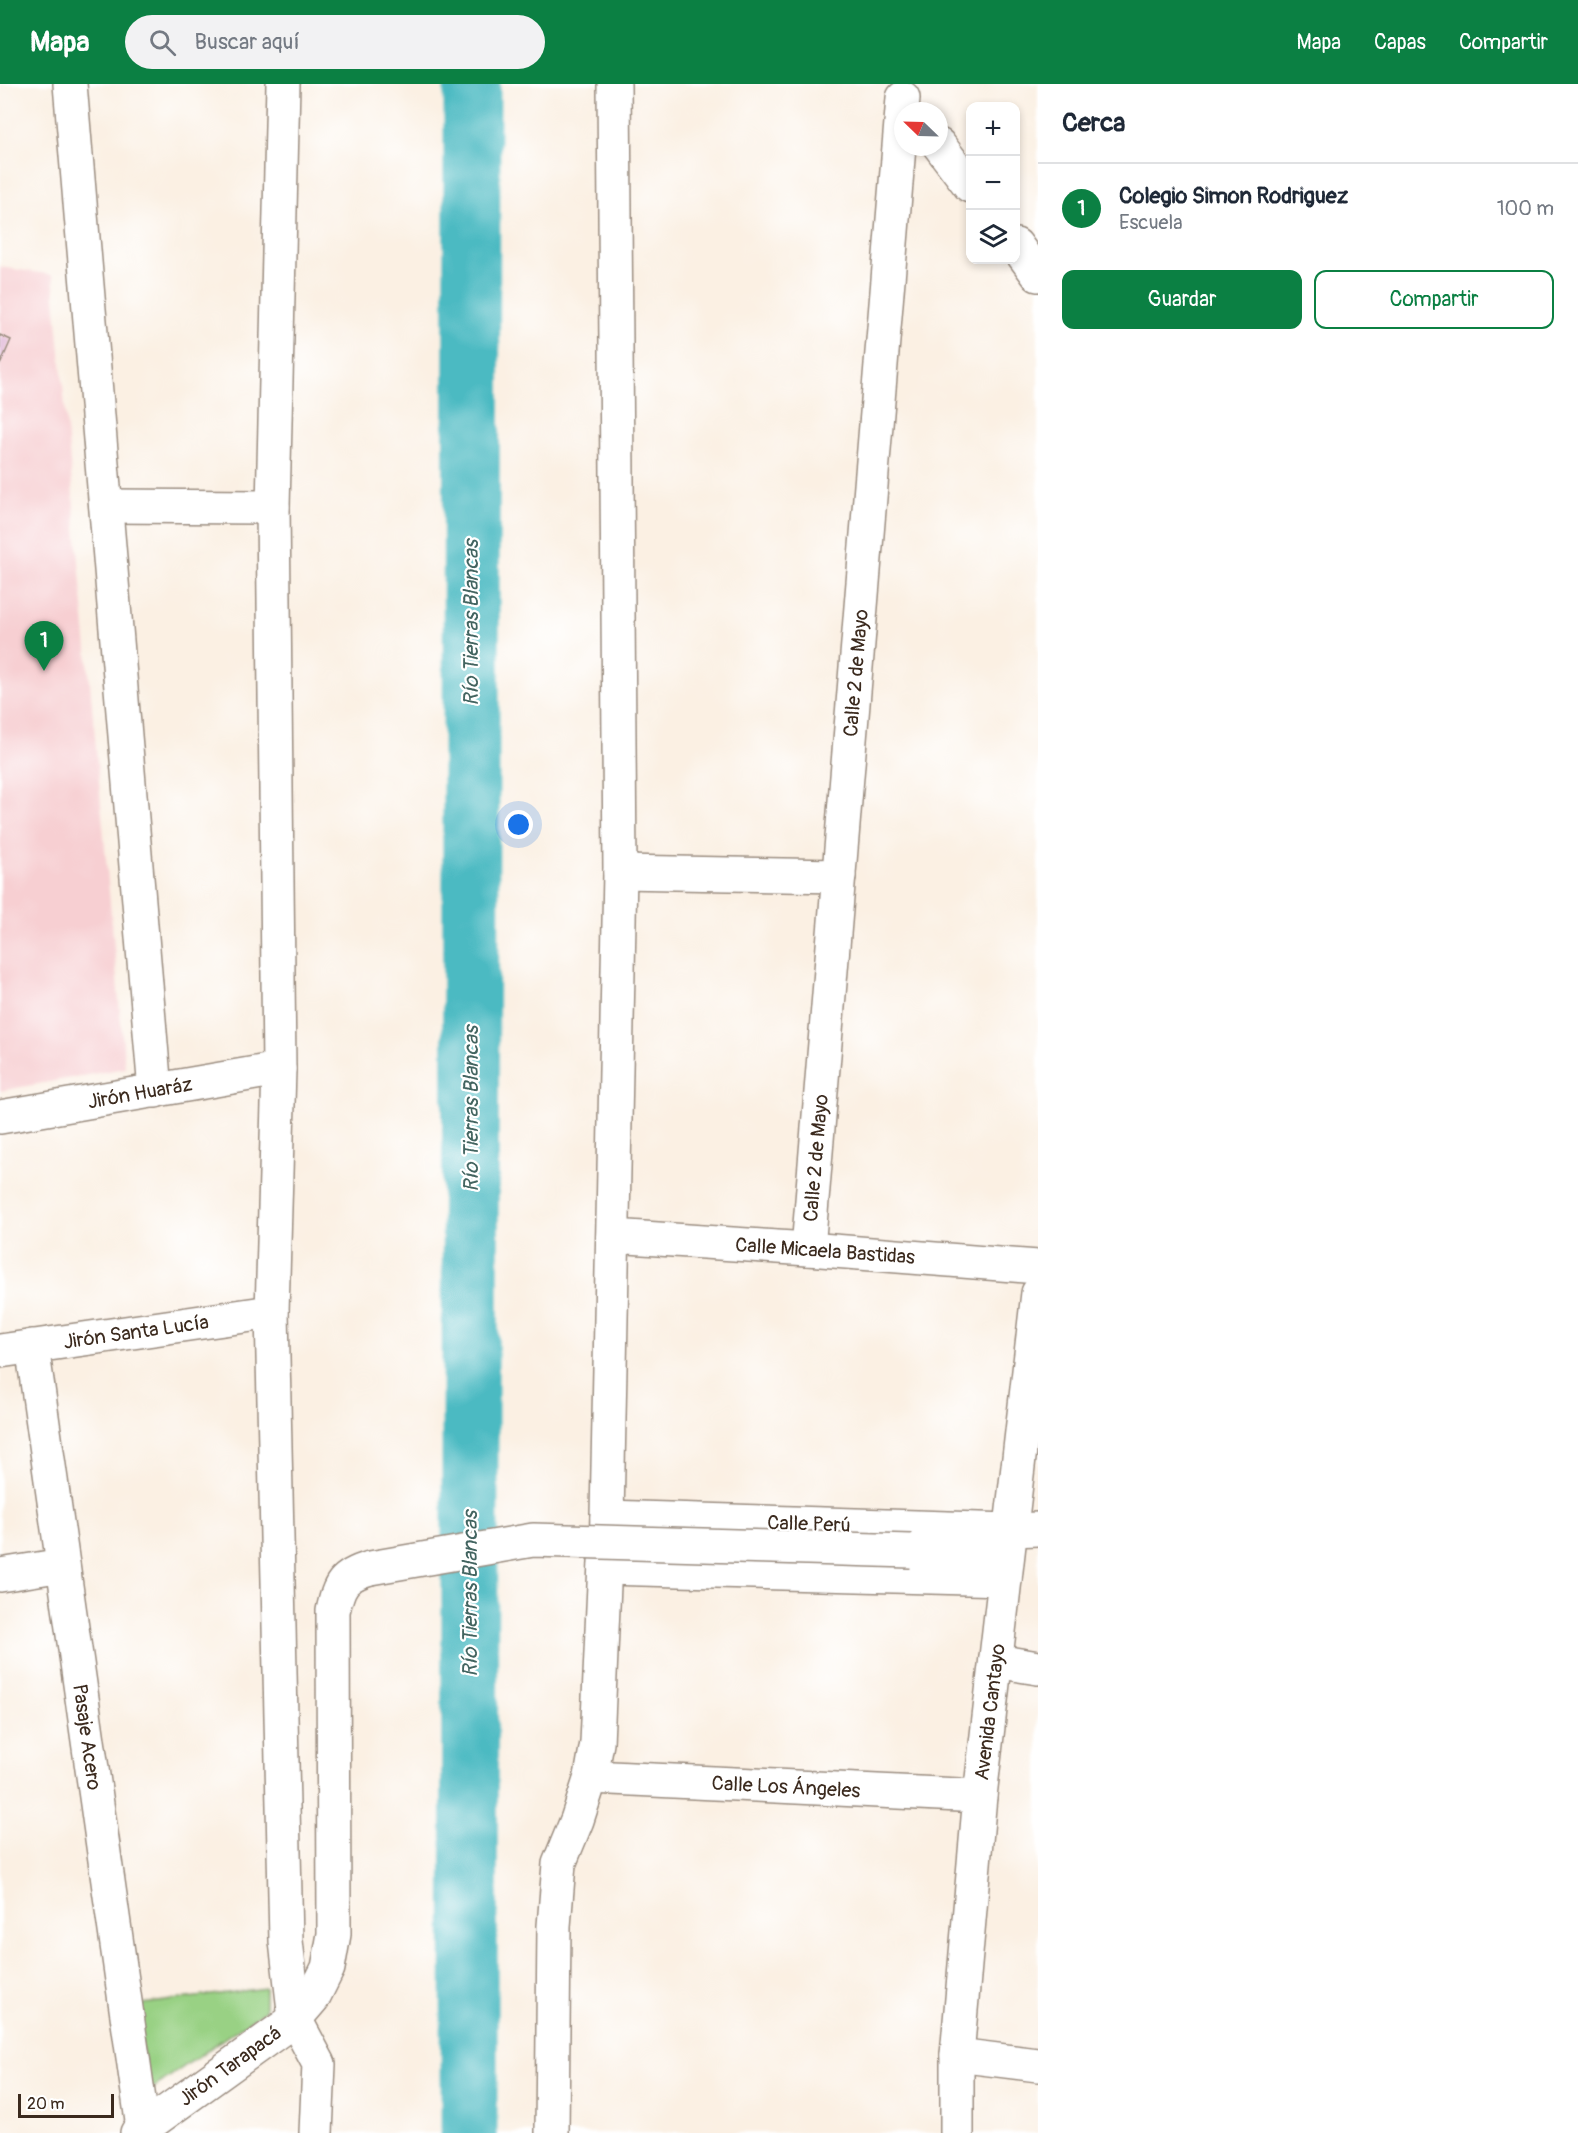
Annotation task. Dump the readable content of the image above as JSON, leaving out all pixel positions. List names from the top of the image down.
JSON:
{
  "streets": {
    "street": [
      "Calle 2 de Mayo",
      "Jirón Huaráz",
      "Calle Micaela Bastidas",
      "Jirón Santa Lucía",
      "Calle Perú",
      "Avenida Cantayo",
      "Pasaje Acero",
      "Calle Los Ángeles",
      "Jirón Tarapacá"
    ]
  },
  "crossings": [
    ["Calle 2 de Mayo", "Calle Micaela Bastidas"],
    ["Jirón Santa Lucía", "Pasaje Acero"],
    ["Calle Perú", "Avenida Cantayo"],
    ["Calle Perú", "Jirón Tarapacá"],
    ["Avenida Cantayo", "Calle Los Ángeles"],
    ["Avenida Cantayo", "Jirón Tarapacá"],
    ["Pasaje Acero", "Jirón Tarapacá"]
  ],
  "water": ["Río Tierras Blancas"],
  "scale_bar": "20 m",
  "north": "top left",
  "page": {
    "header": "Mapa",
    "search": "Buscar aquí",
    "nav": ["Mapa", "Capas", "Compartir"],
    "heading": "Cerca",
    "map_buttons": ["+", "−"],
    "list": [
      {
        "mark": "1",
        "name": "Colegio Simon Rodriguez",
        "note": "Escuela",
        "value": "100 m"
      }
    ],
    "buttons": ["Guardar", "Compartir"],
    "pins": "1",
    "scale": "20 m"
  }
}
